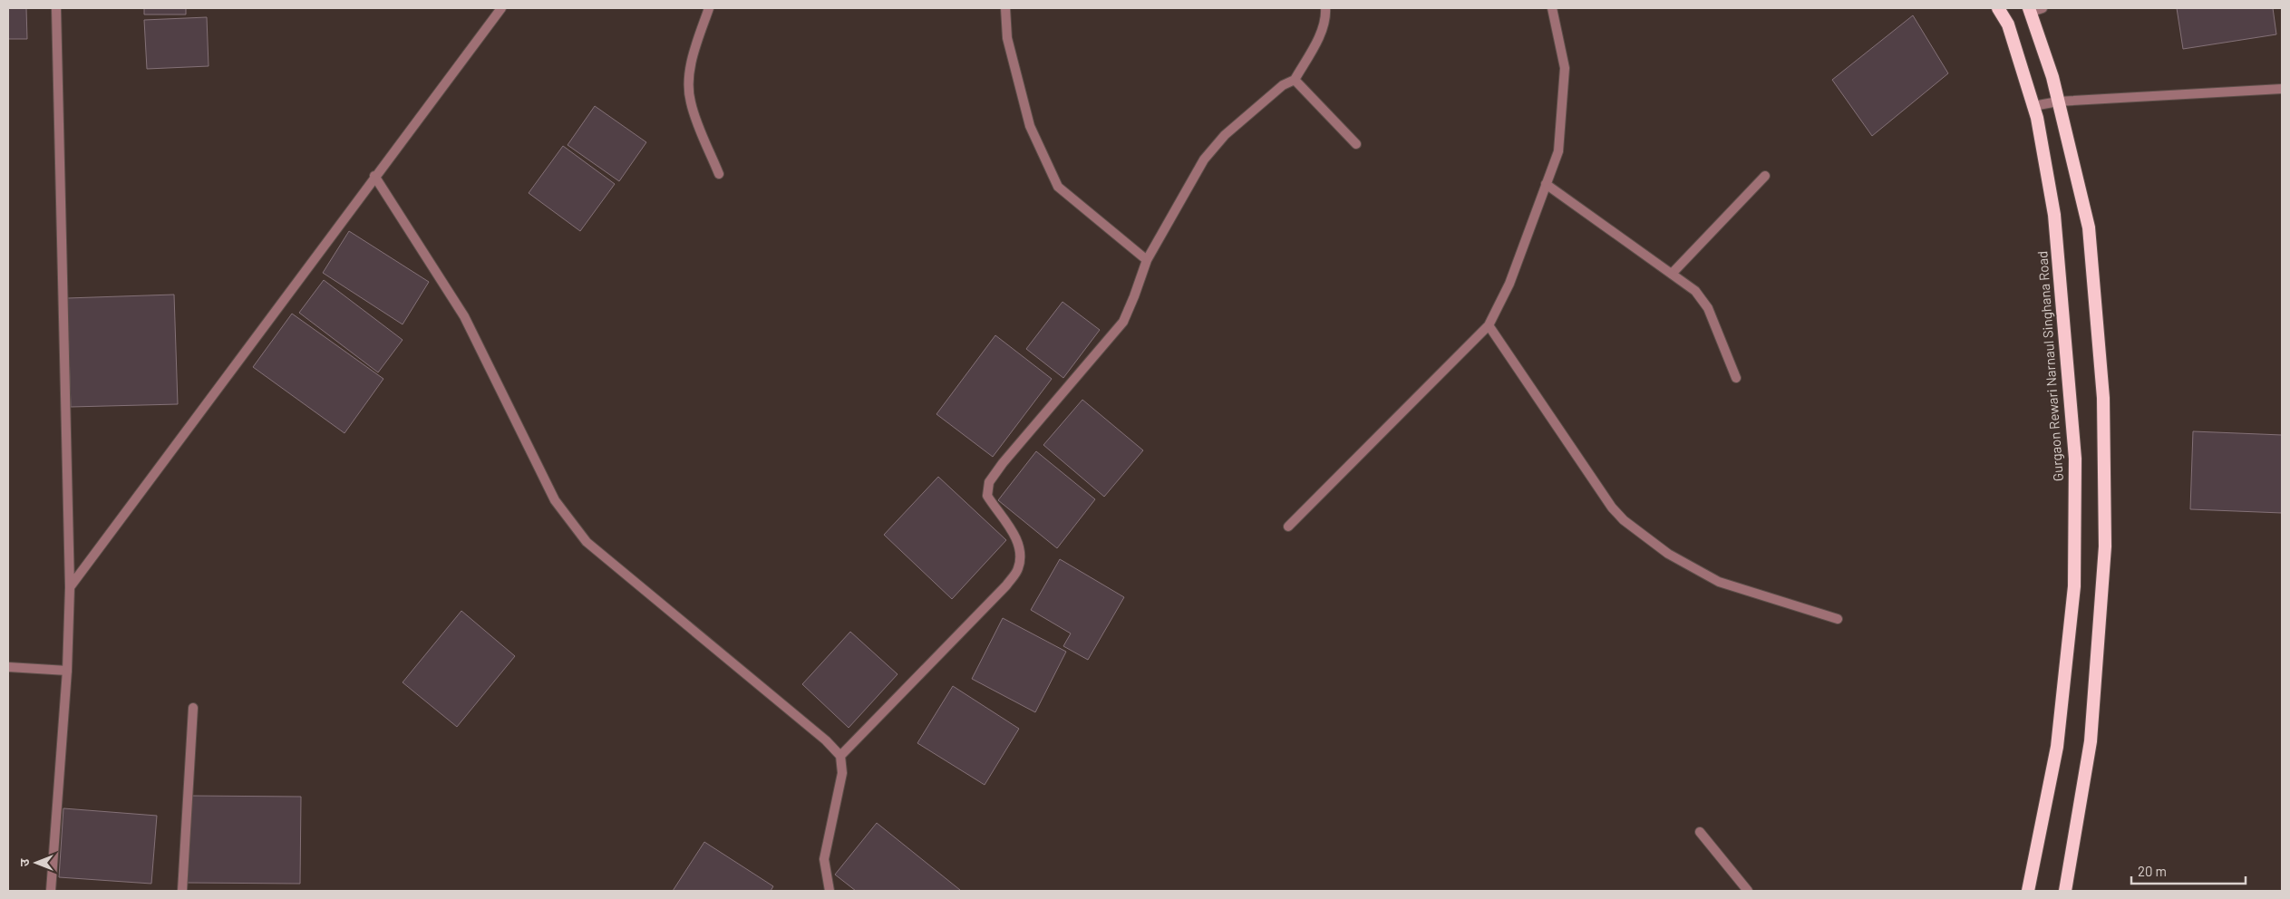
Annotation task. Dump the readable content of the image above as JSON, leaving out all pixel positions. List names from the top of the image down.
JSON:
{
  "streets": {
    "highway": ["Gurgaon Rewari Narnaul Singhana Road"]
  },
  "scale_bar": "20 m",
  "north": "left"
}
